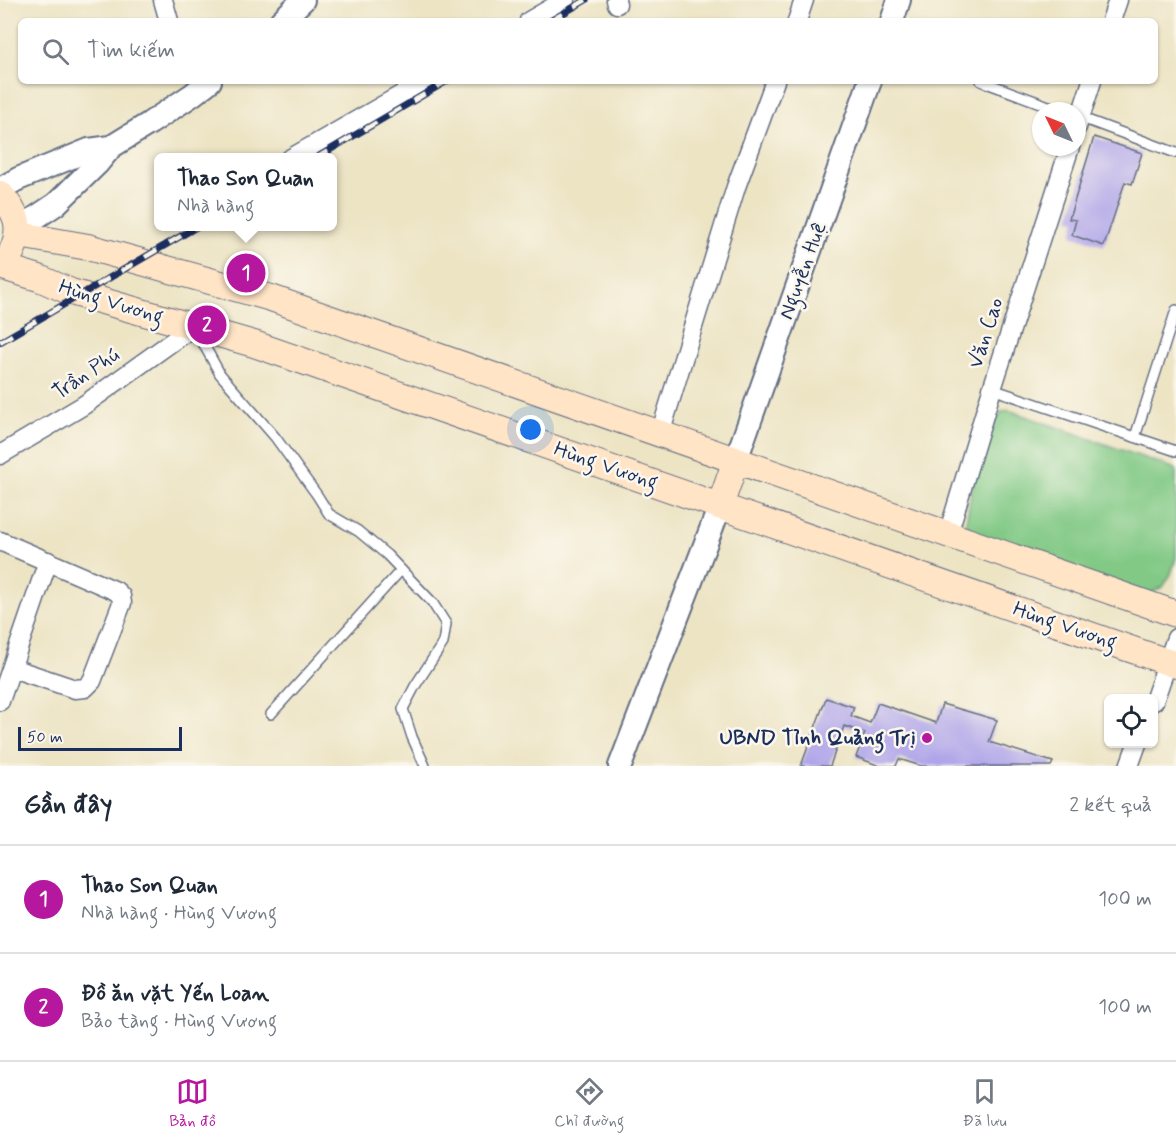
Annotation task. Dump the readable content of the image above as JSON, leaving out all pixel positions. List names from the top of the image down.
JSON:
{
  "streets": {
    "main road": ["Hùng Vương"],
    "street": ["Nguyễn Huệ", "Văn Cao", "Trần Phú"]
  },
  "crossings": [
    ["Nguyễn Huệ", "Hùng Vương"],
    ["Hùng Vương", "Văn Cao"],
    ["Hùng Vương", "Trần Phú"]
  ],
  "places": ["UBND Tỉnh Quảng Trị"],
  "scale_bar": "50 m",
  "north": "top left",
  "page": {
    "search": "Tìm kiếm",
    "popup": ["Thao Son Quan", "Nhà hàng"],
    "pins": ["1", "2"],
    "scale": "50 m",
    "heading": ["Gần đây", "2 kết quả"],
    "list": [
      {
        "mark": "1",
        "name": "Thao Son Quan",
        "note": "Nhà hàng · Hùng Vương",
        "value": "100 m"
      },
      {
        "mark": "2",
        "name": "Đồ ăn vặt Yến Loan",
        "note": "Bảo tàng · Hùng Vương",
        "value": "100 m"
      }
    ],
    "nav": ["Bản đồ", "Chỉ đường", "Đã lưu"]
  }
}
